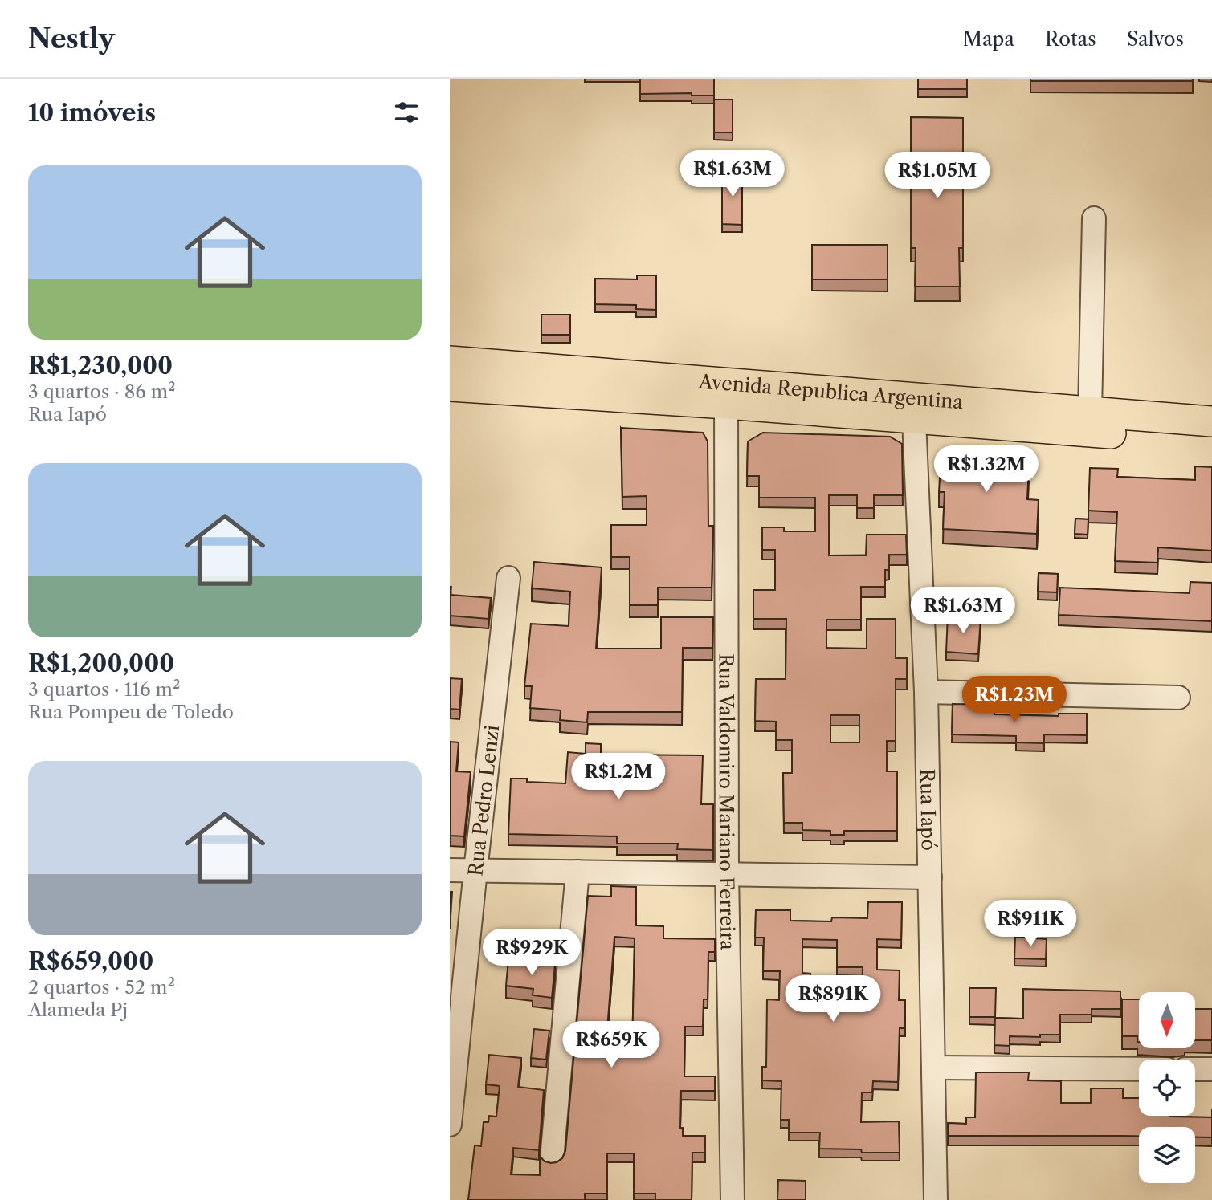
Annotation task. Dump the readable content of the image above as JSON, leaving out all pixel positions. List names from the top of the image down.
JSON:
{
  "streets": {
    "main road": ["Avenida Republica Argentina"],
    "street": ["Rua Pedro Lenzi", "Rua Valdomiro Mariano Ferreira", "Rua Iapó"]
  },
  "crossings": [
    ["Avenida Republica Argentina", "Rua Valdomiro Mariano Ferreira"],
    ["Avenida Republica Argentina", "Rua Iapó"]
  ],
  "north": "bottom",
  "page": {
    "header": "Nestly",
    "nav": ["Mapa", "Rotas", "Salvos"],
    "heading": "10 imóveis",
    "list": [
      {
        "name": "R$1,230,000",
        "note": "3 quartos · 86 m² · Rua Iapó"
      },
      {
        "name": "R$1,200,000",
        "note": "3 quartos · 116 m² · Rua Pompeu de Toledo"
      },
      {
        "name": "R$659,000",
        "note": "2 quartos · 52 m² · Alameda Pj"
      }
    ],
    "price": [
      "R$1.63M",
      "R$1.05M",
      "R$1.32M",
      "R$1.63M",
      "R$1.23M",
      "R$1.2M",
      "R$911K",
      "R$929K",
      "R$891K",
      "R$659K"
    ]
  }
}
